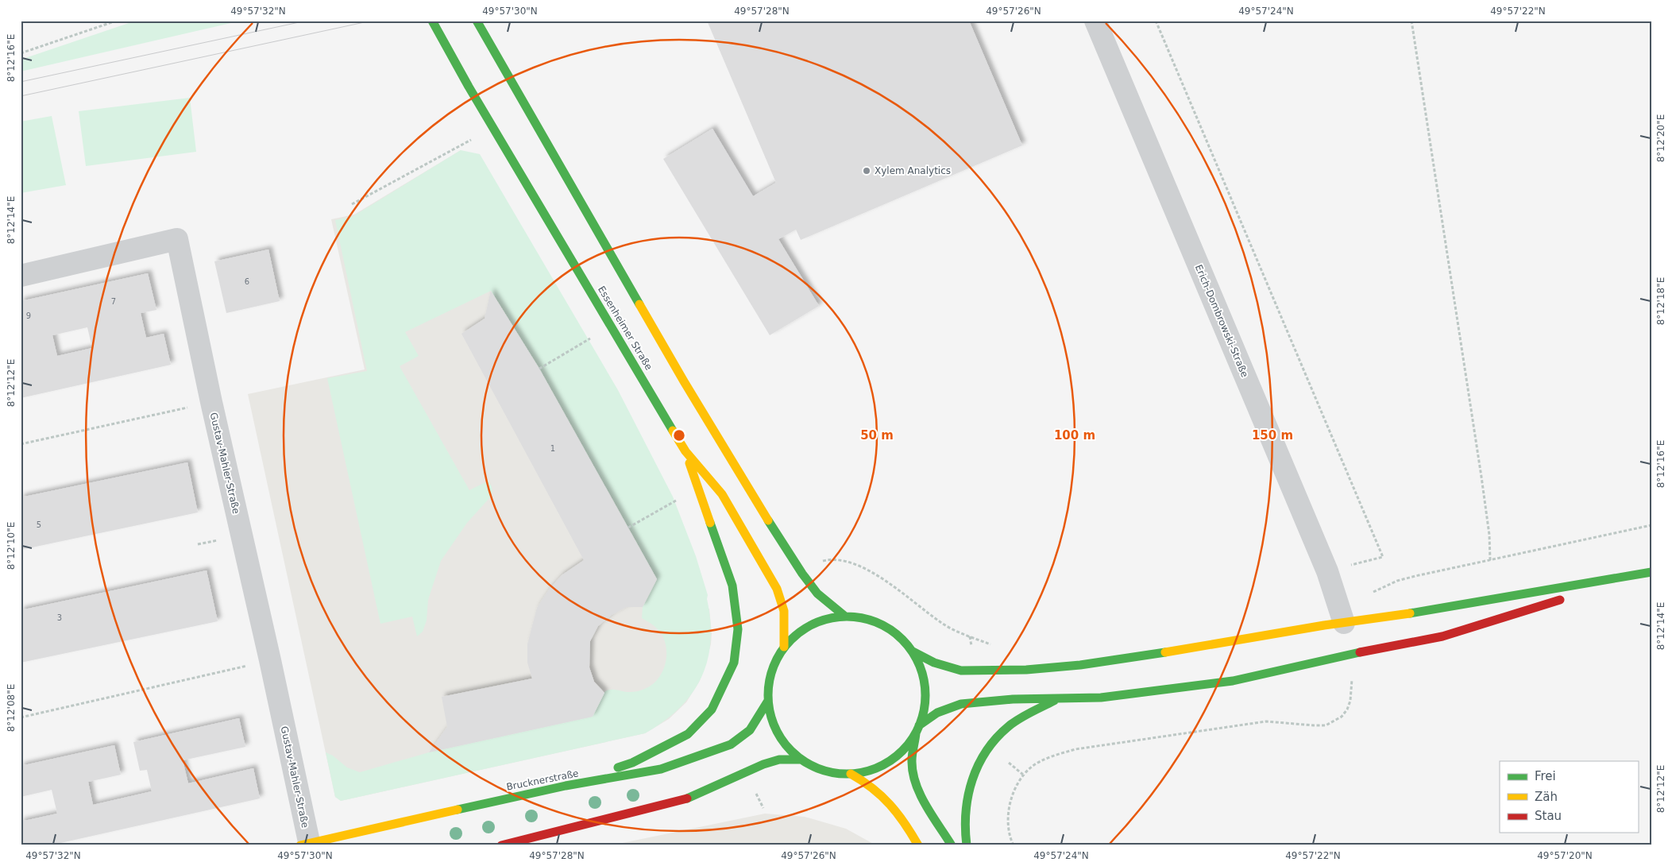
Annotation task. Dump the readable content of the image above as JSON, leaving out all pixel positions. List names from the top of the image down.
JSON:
{
  "streets": {
    "main road": ["Essenheimer Straße", "Brucknerstraße"],
    "street": ["Erich-Dombrowski-Straße", "Gustav-Mahler-Straße"]
  },
  "crossings": [
    ["Gustav-Mahler-Straße", "Brucknerstraße"]
  ],
  "places": ["Xylem Analytics"],
  "house_numbers": [
    "6",
    "7",
    "9",
    "1",
    "5",
    "3"
  ],
  "legend": ["Frei", "Zäh", "Stau"],
  "coordinates": [
    "49°57'32\"N",
    "49°57'30\"N",
    "49°57'28\"N",
    "49°57'26\"N",
    "49°57'24\"N",
    "49°57'22\"N",
    "8°12'16\"E",
    "8°12'20\"E",
    "8°12'14\"E",
    "8°12'18\"E",
    "8°12'12\"E",
    "8°12'10\"E",
    "8°12'08\"E",
    "49°57'20\"N"
  ],
  "rings": ["50 m", "100 m", "150 m"]
}
